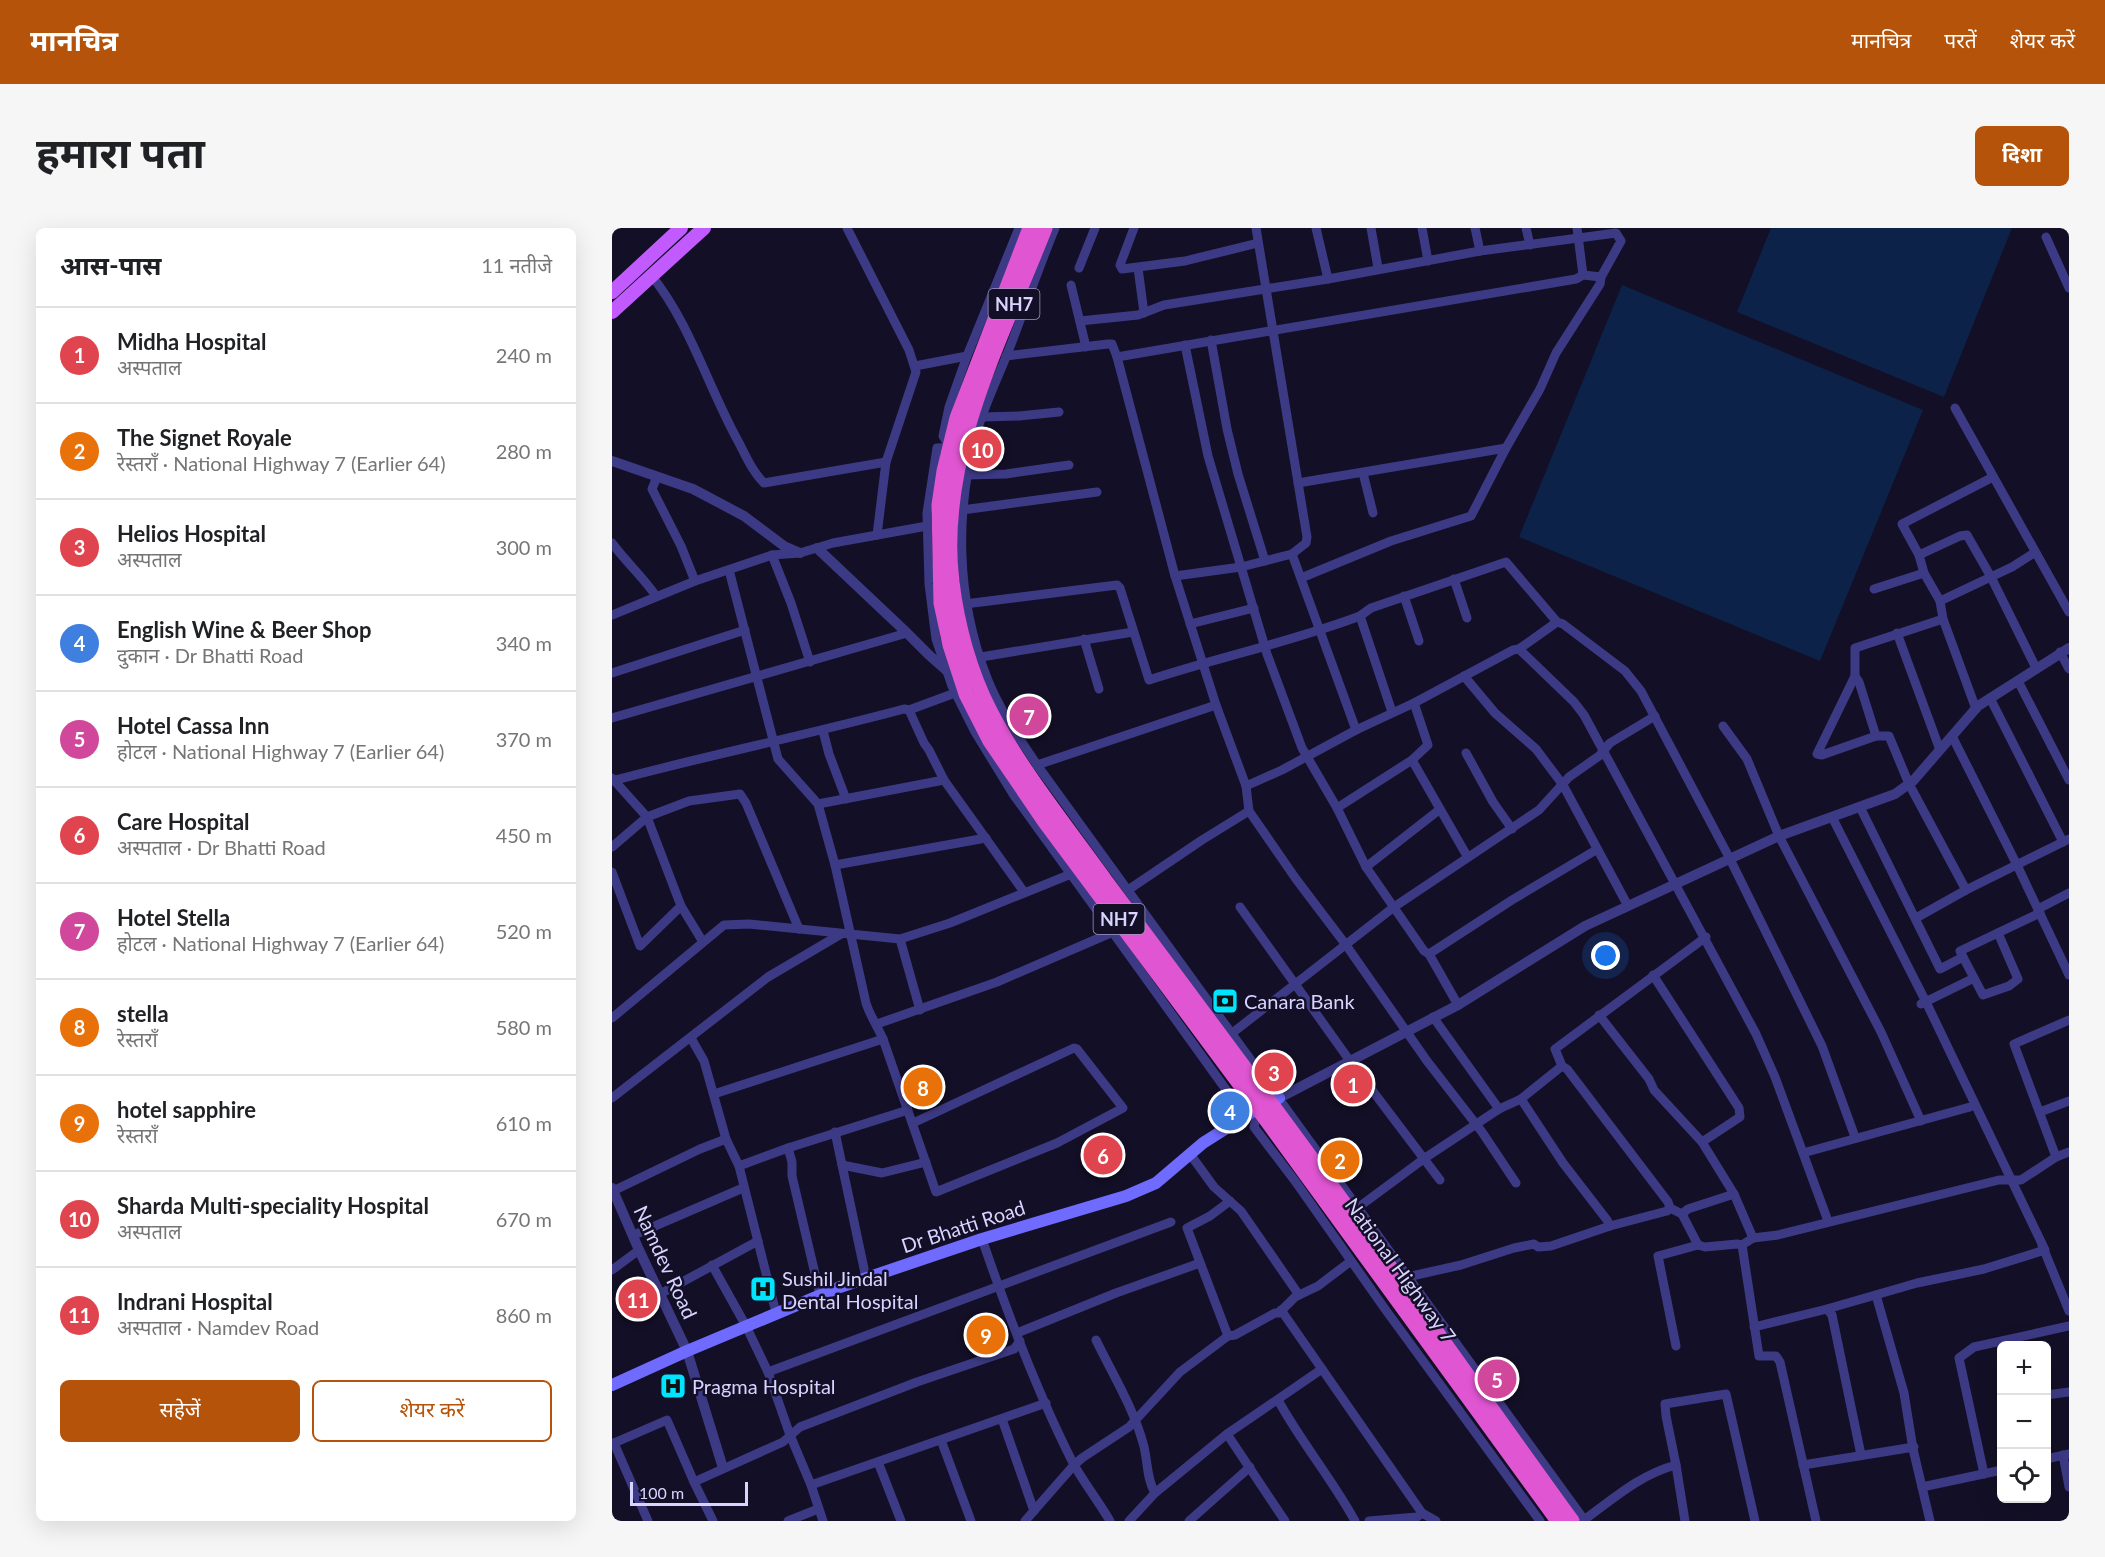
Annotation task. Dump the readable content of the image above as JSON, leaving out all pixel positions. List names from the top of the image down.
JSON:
{
  "streets": {
    "highway": ["NH7", "National Highway 7"],
    "main road": ["Dr Bhatti Road"],
    "street": ["Namdev Road"]
  },
  "crossings": [
    ["NH7", "Dr Bhatti Road"],
    ["NH7", "National Highway 7"],
    ["Dr Bhatti Road", "Namdev Road"],
    ["Dr Bhatti Road", "National Highway 7"]
  ],
  "places": {
    "bank": ["Canara Bank"],
    "hospital": ["Sushil Jindal Dental Hospital", "Pragma Hospital"]
  },
  "scale_bar": "100 m",
  "page": {
    "header": "मानचित्र",
    "nav": ["मानचित्र", "परतें", "शेयर करें"],
    "buttons": [
      "दिशा",
      ["सहेजें", "शेयर करें"]
    ],
    "title": "हमारा पता",
    "heading": ["आस-पास", "11 नतीजे"],
    "list": [
      {
        "mark": "1",
        "name": "Midha Hospital",
        "note": "अस्पताल",
        "value": "240 m"
      },
      {
        "mark": "2",
        "name": "The Signet Royale",
        "note": "रेस्तराँ · National Highway 7 (Earlier 64)",
        "value": "280 m"
      },
      {
        "mark": "3",
        "name": "Helios Hospital",
        "note": "अस्पताल",
        "value": "300 m"
      },
      {
        "mark": "4",
        "name": "English Wine & Beer Shop",
        "note": "दुकान · Dr Bhatti Road",
        "value": "340 m"
      },
      {
        "mark": "5",
        "name": "Hotel Cassa Inn",
        "note": "होटल · National Highway 7 (Earlier 64)",
        "value": "370 m"
      },
      {
        "mark": "6",
        "name": "Care Hospital",
        "note": "अस्पताल · Dr Bhatti Road",
        "value": "450 m"
      },
      {
        "mark": "7",
        "name": "Hotel Stella",
        "note": "होटल · National Highway 7 (Earlier 64)",
        "value": "520 m"
      },
      {
        "mark": "8",
        "name": "stella",
        "note": "रेस्तराँ",
        "value": "580 m"
      },
      {
        "mark": "9",
        "name": "hotel sapphire",
        "note": "रेस्तराँ",
        "value": "610 m"
      },
      {
        "mark": "10",
        "name": "Sharda Multi-speciality Hospital",
        "note": "अस्पताल",
        "value": "670 m"
      },
      {
        "mark": "11",
        "name": "Indrani Hospital",
        "note": "अस्पताल · Namdev Road",
        "value": "860 m"
      }
    ],
    "pins": [
      "10",
      "7",
      "3",
      "1",
      "8",
      "4",
      "6",
      "2",
      "11",
      "9",
      "5"
    ],
    "map_buttons": ["+", "−"],
    "scale": "100 m"
  }
}
